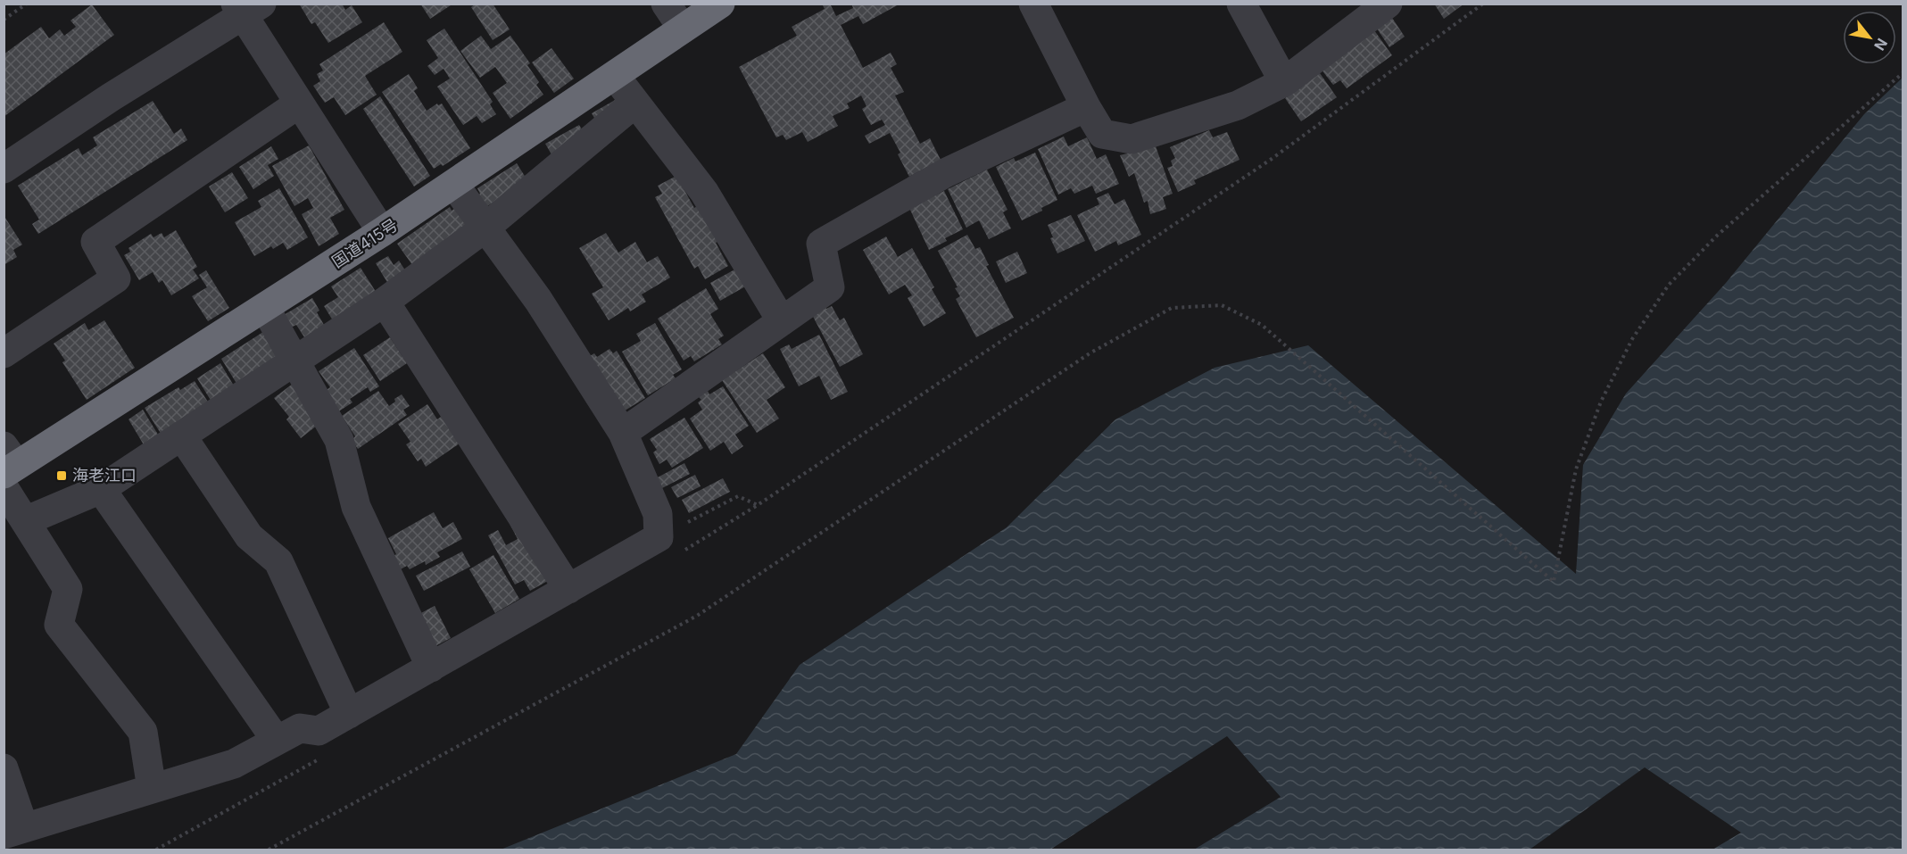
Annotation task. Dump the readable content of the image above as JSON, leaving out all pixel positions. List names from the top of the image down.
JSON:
{
  "streets": {
    "highway": ["国道415号"]
  },
  "places": {
    "transit": ["海老江口"]
  },
  "north": "bottom right"
}
